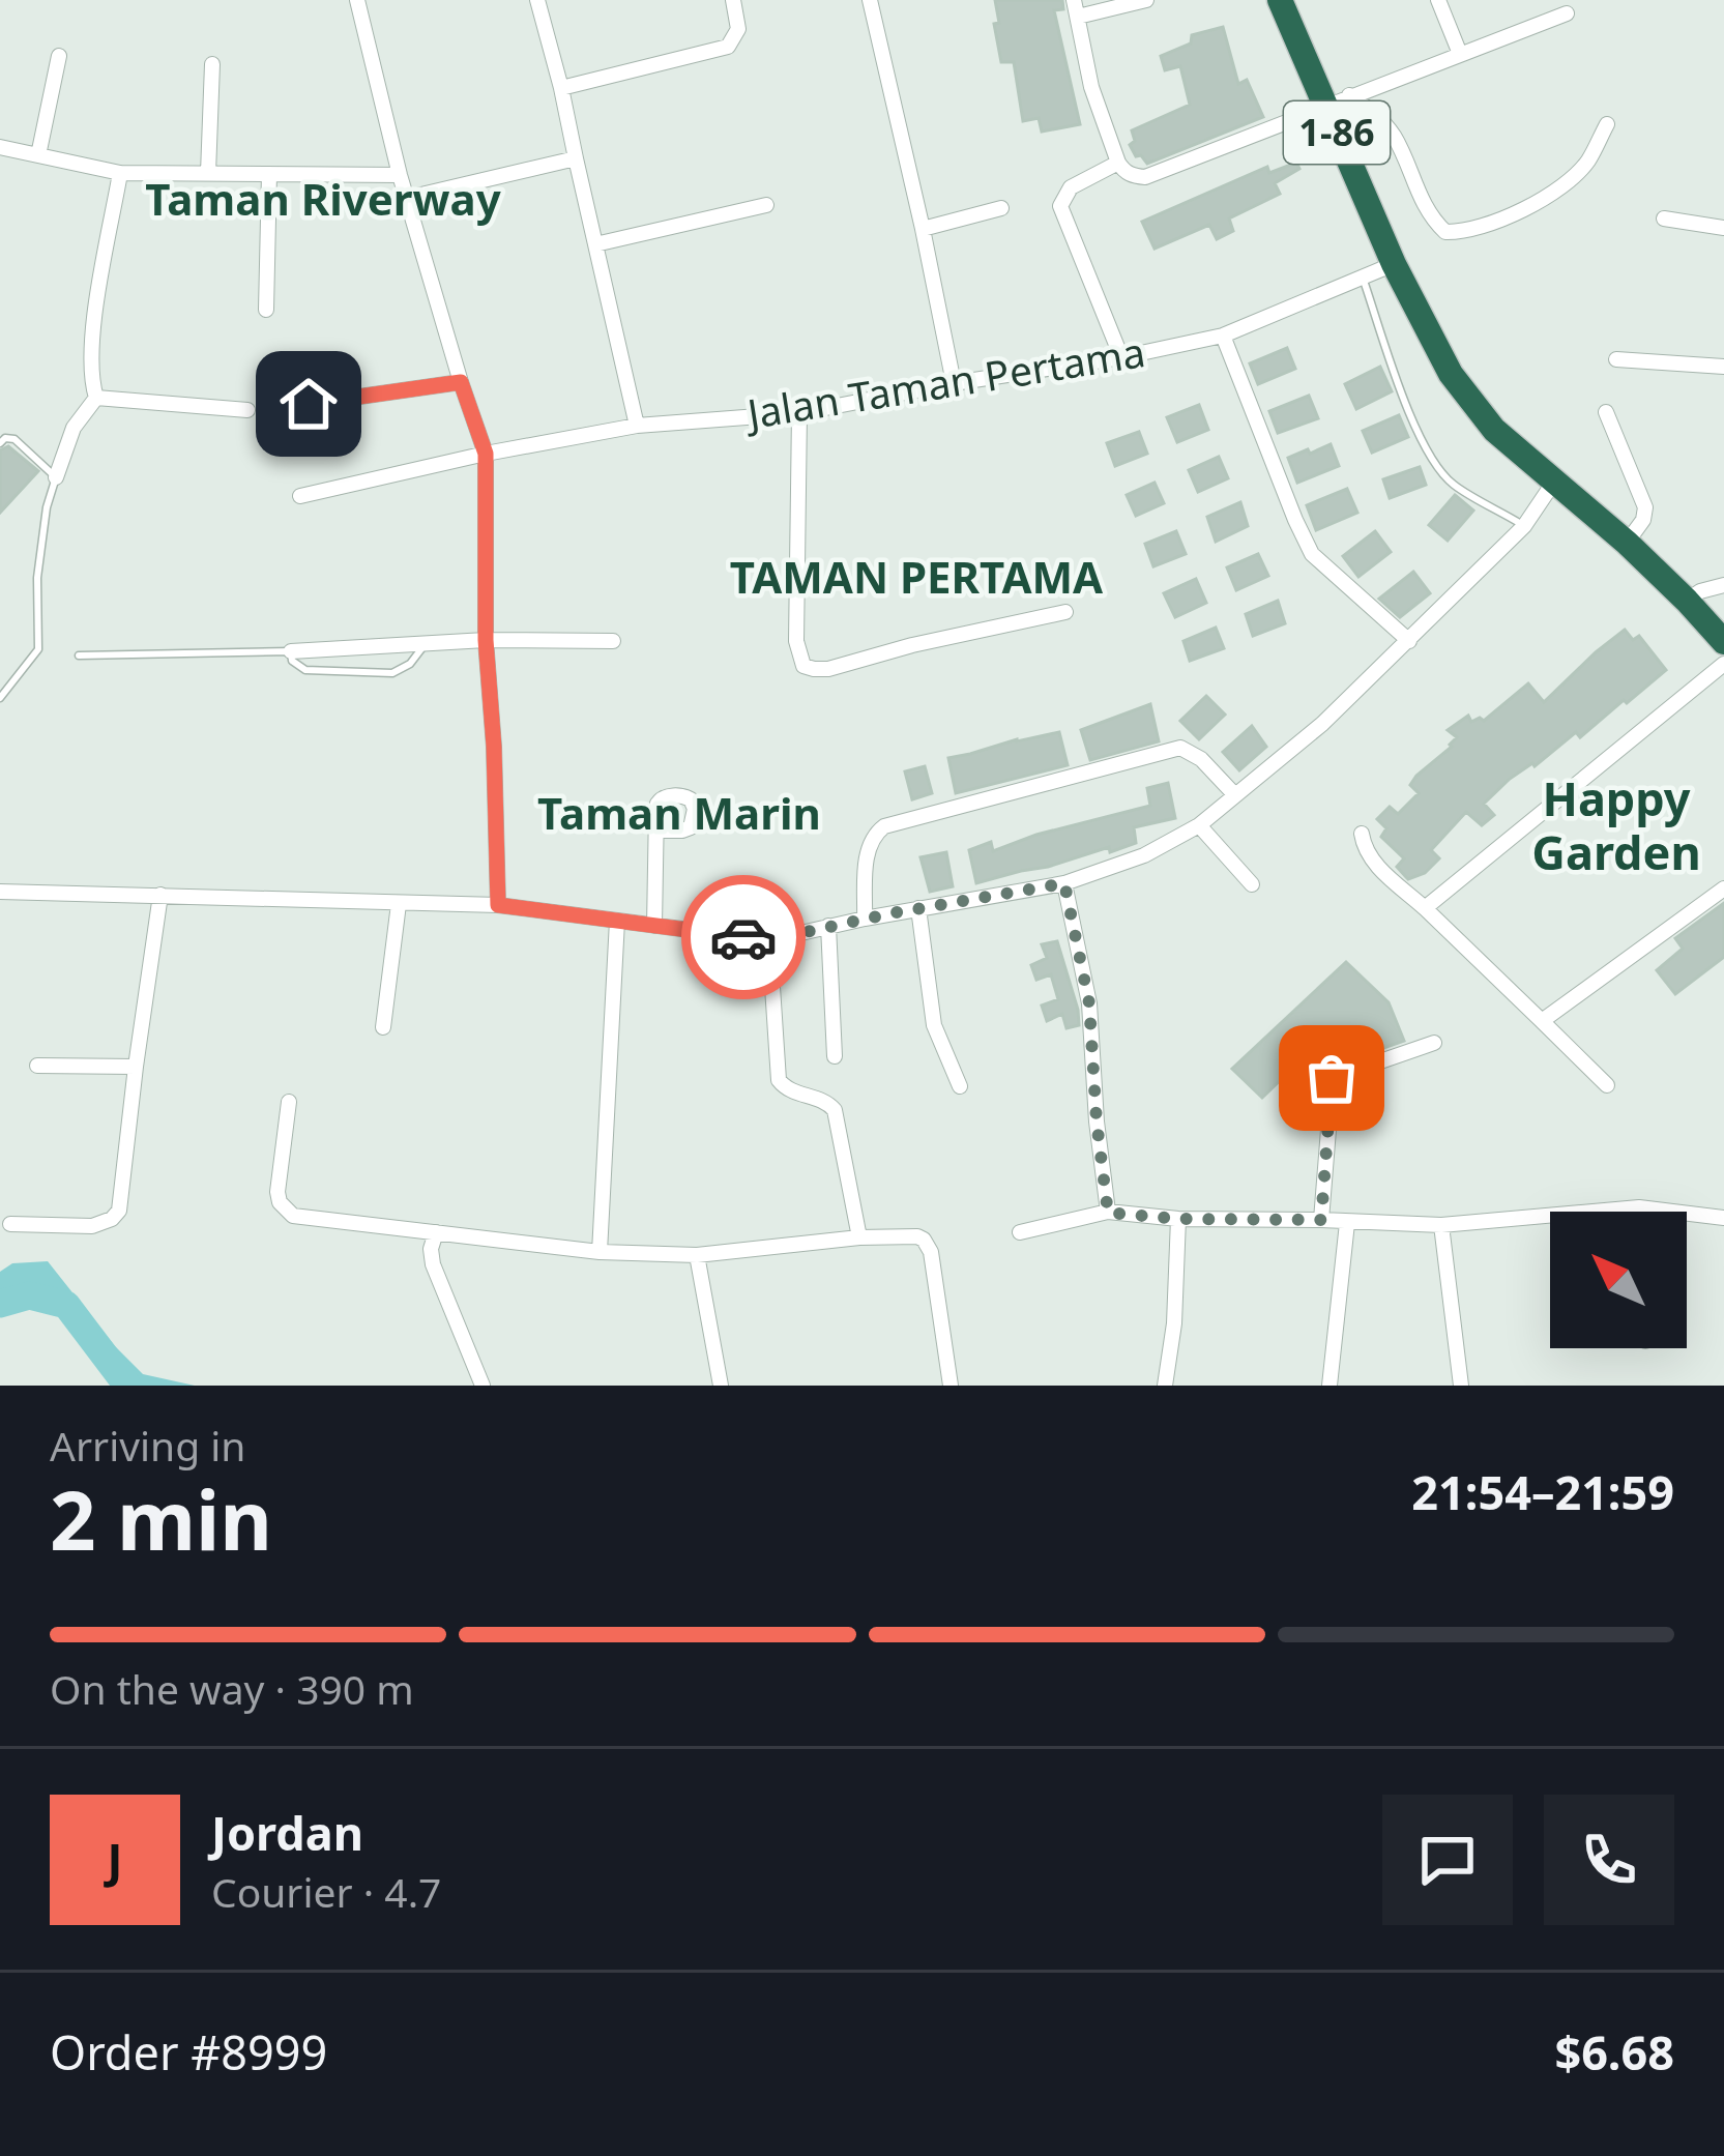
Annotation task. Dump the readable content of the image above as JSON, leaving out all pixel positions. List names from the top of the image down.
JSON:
{
  "streets": {
    "highway": ["1-86"],
    "street": ["Jalan Taman Pertama"]
  },
  "crossings": [
    ["1-86", "Jalan Taman Pertama"]
  ],
  "districts": [
    "Taman Riverway",
    "TAMAN PERTAMA",
    "Happy Garden",
    "Taman Marin"
  ],
  "north": "top left",
  "page": {
    "heading": ["2 min", "Arriving in", "21:54–21:59"],
    "panel": [
      "Jordan",
      "Courier · 4.7",
      "Order #8999",
      "$6.68"
    ],
    "bar": "On the way · 390 m",
    "round": "J"
  }
}
